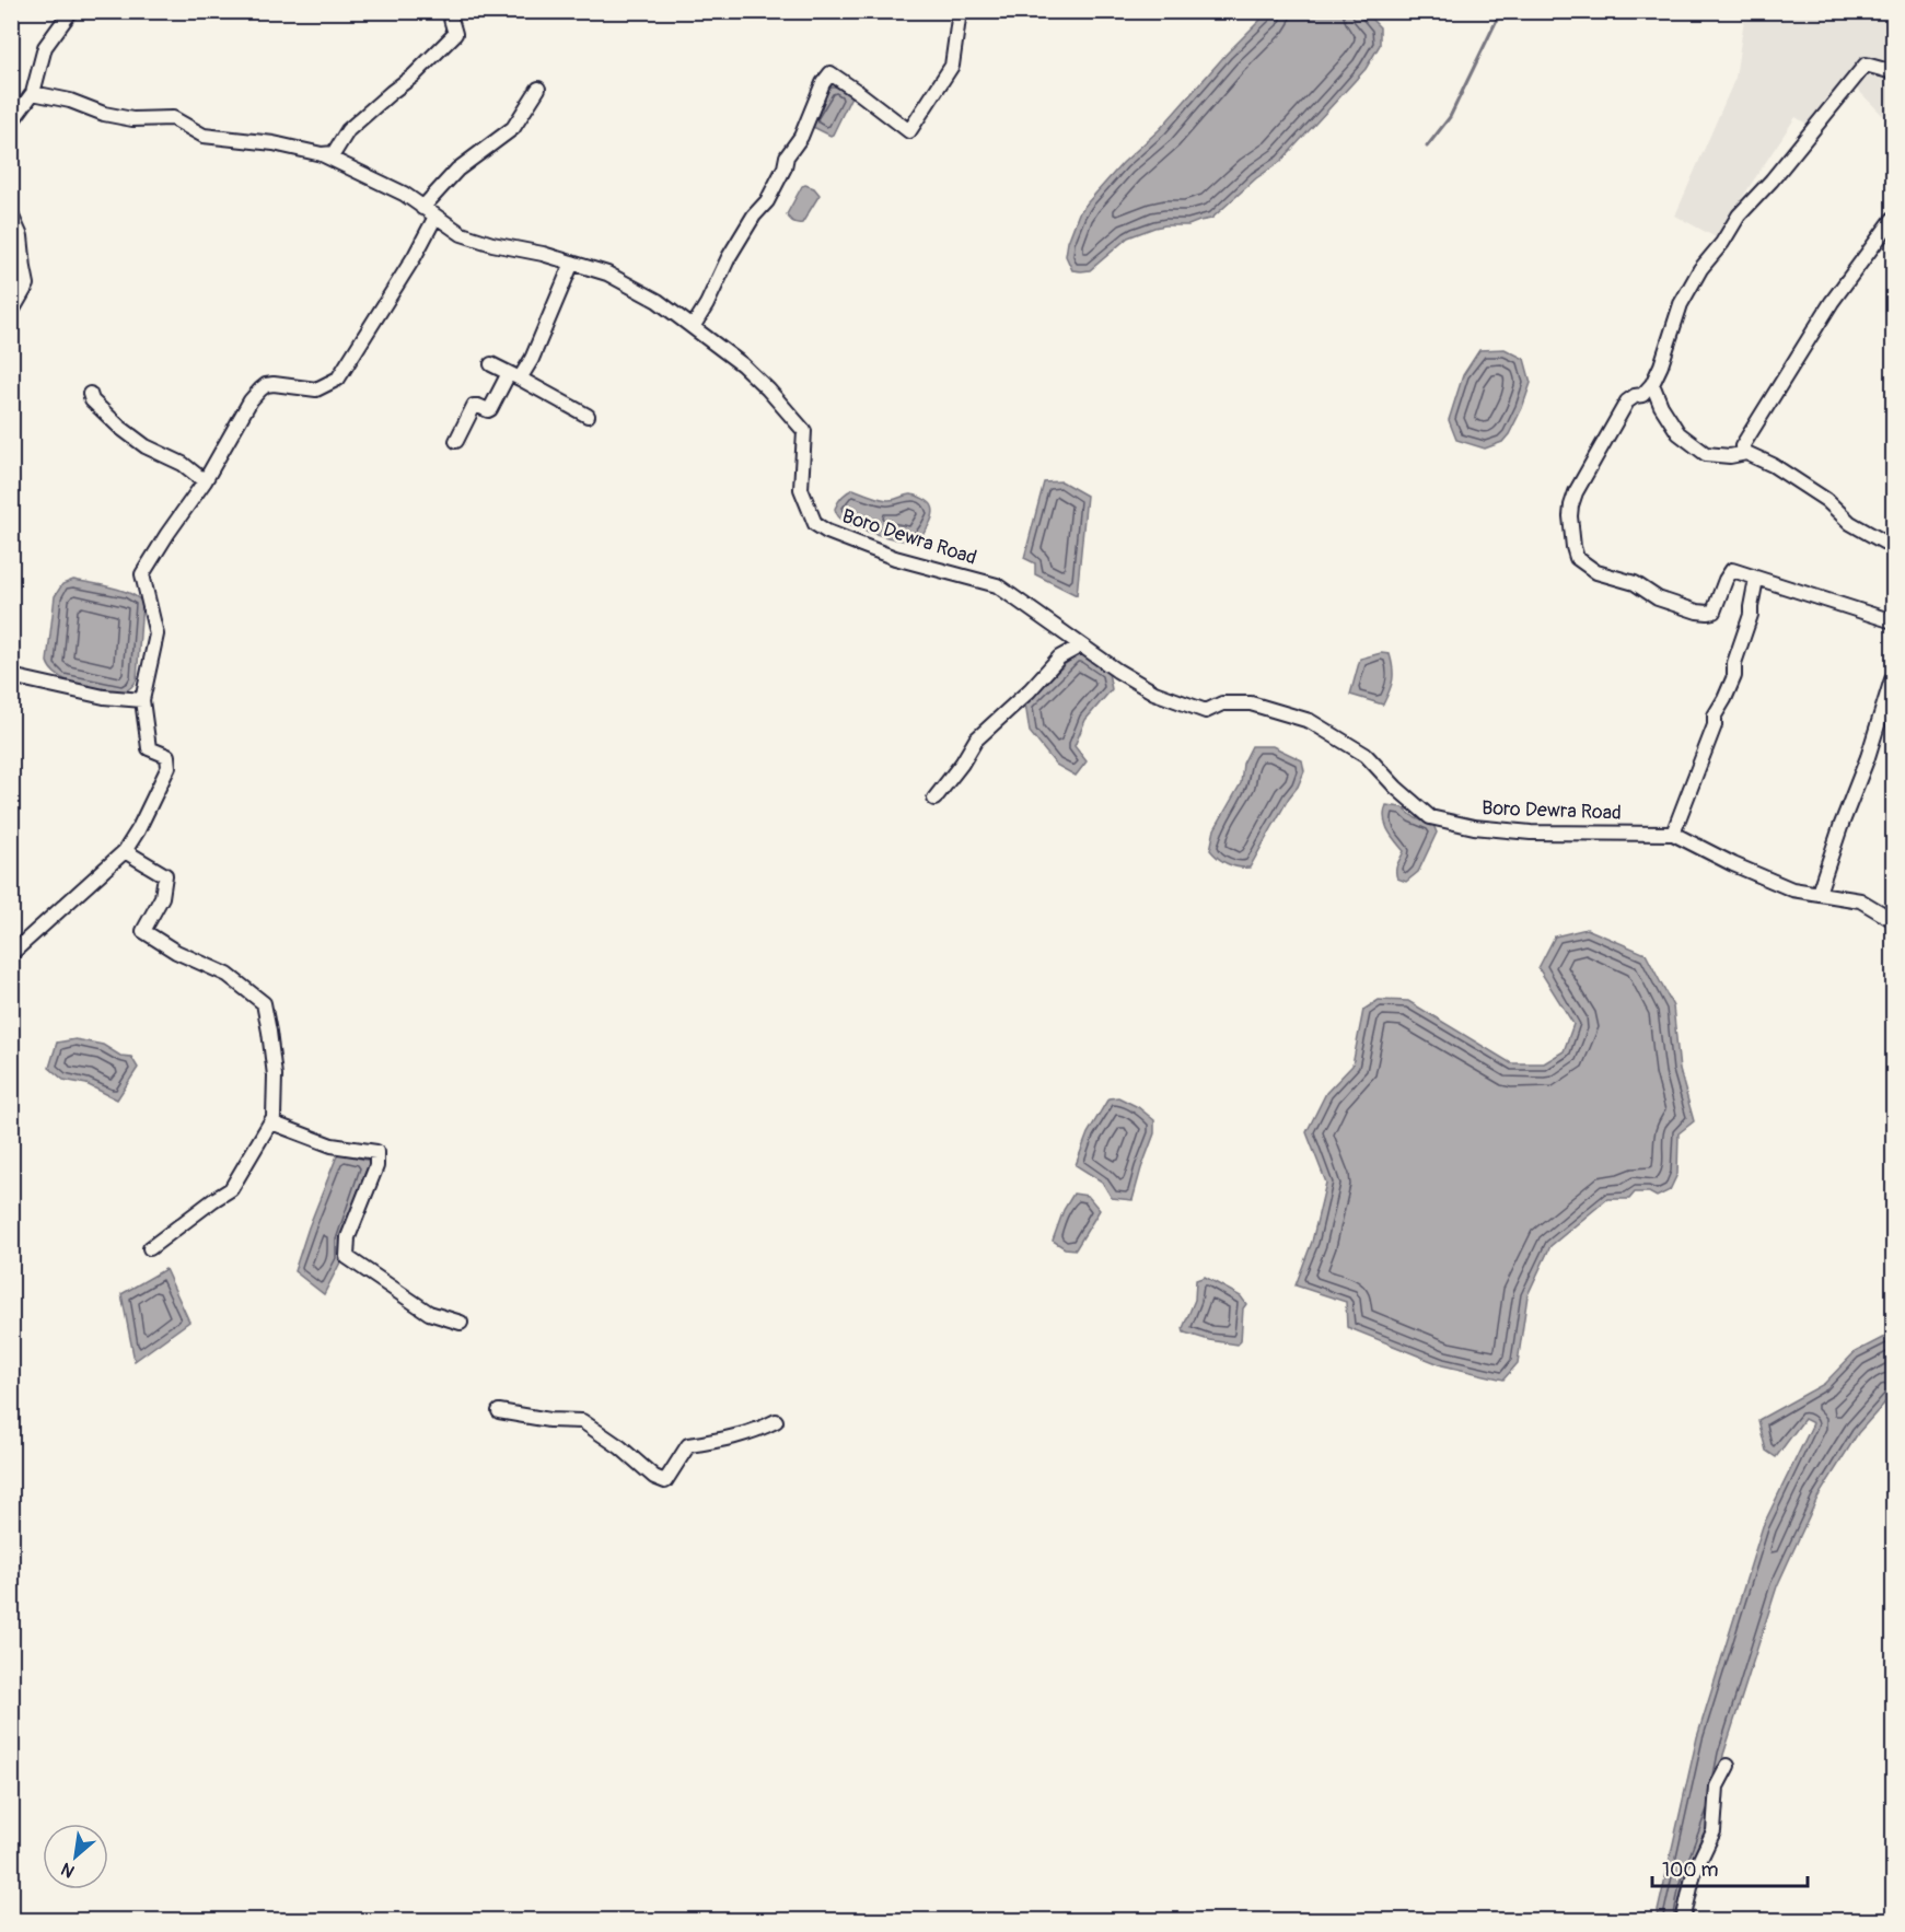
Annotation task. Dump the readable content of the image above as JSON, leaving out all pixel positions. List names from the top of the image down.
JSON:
{
  "streets": {
    "street": ["Boro Dewra Road"]
  },
  "scale_bar": "100 m",
  "north": "bottom left"
}
